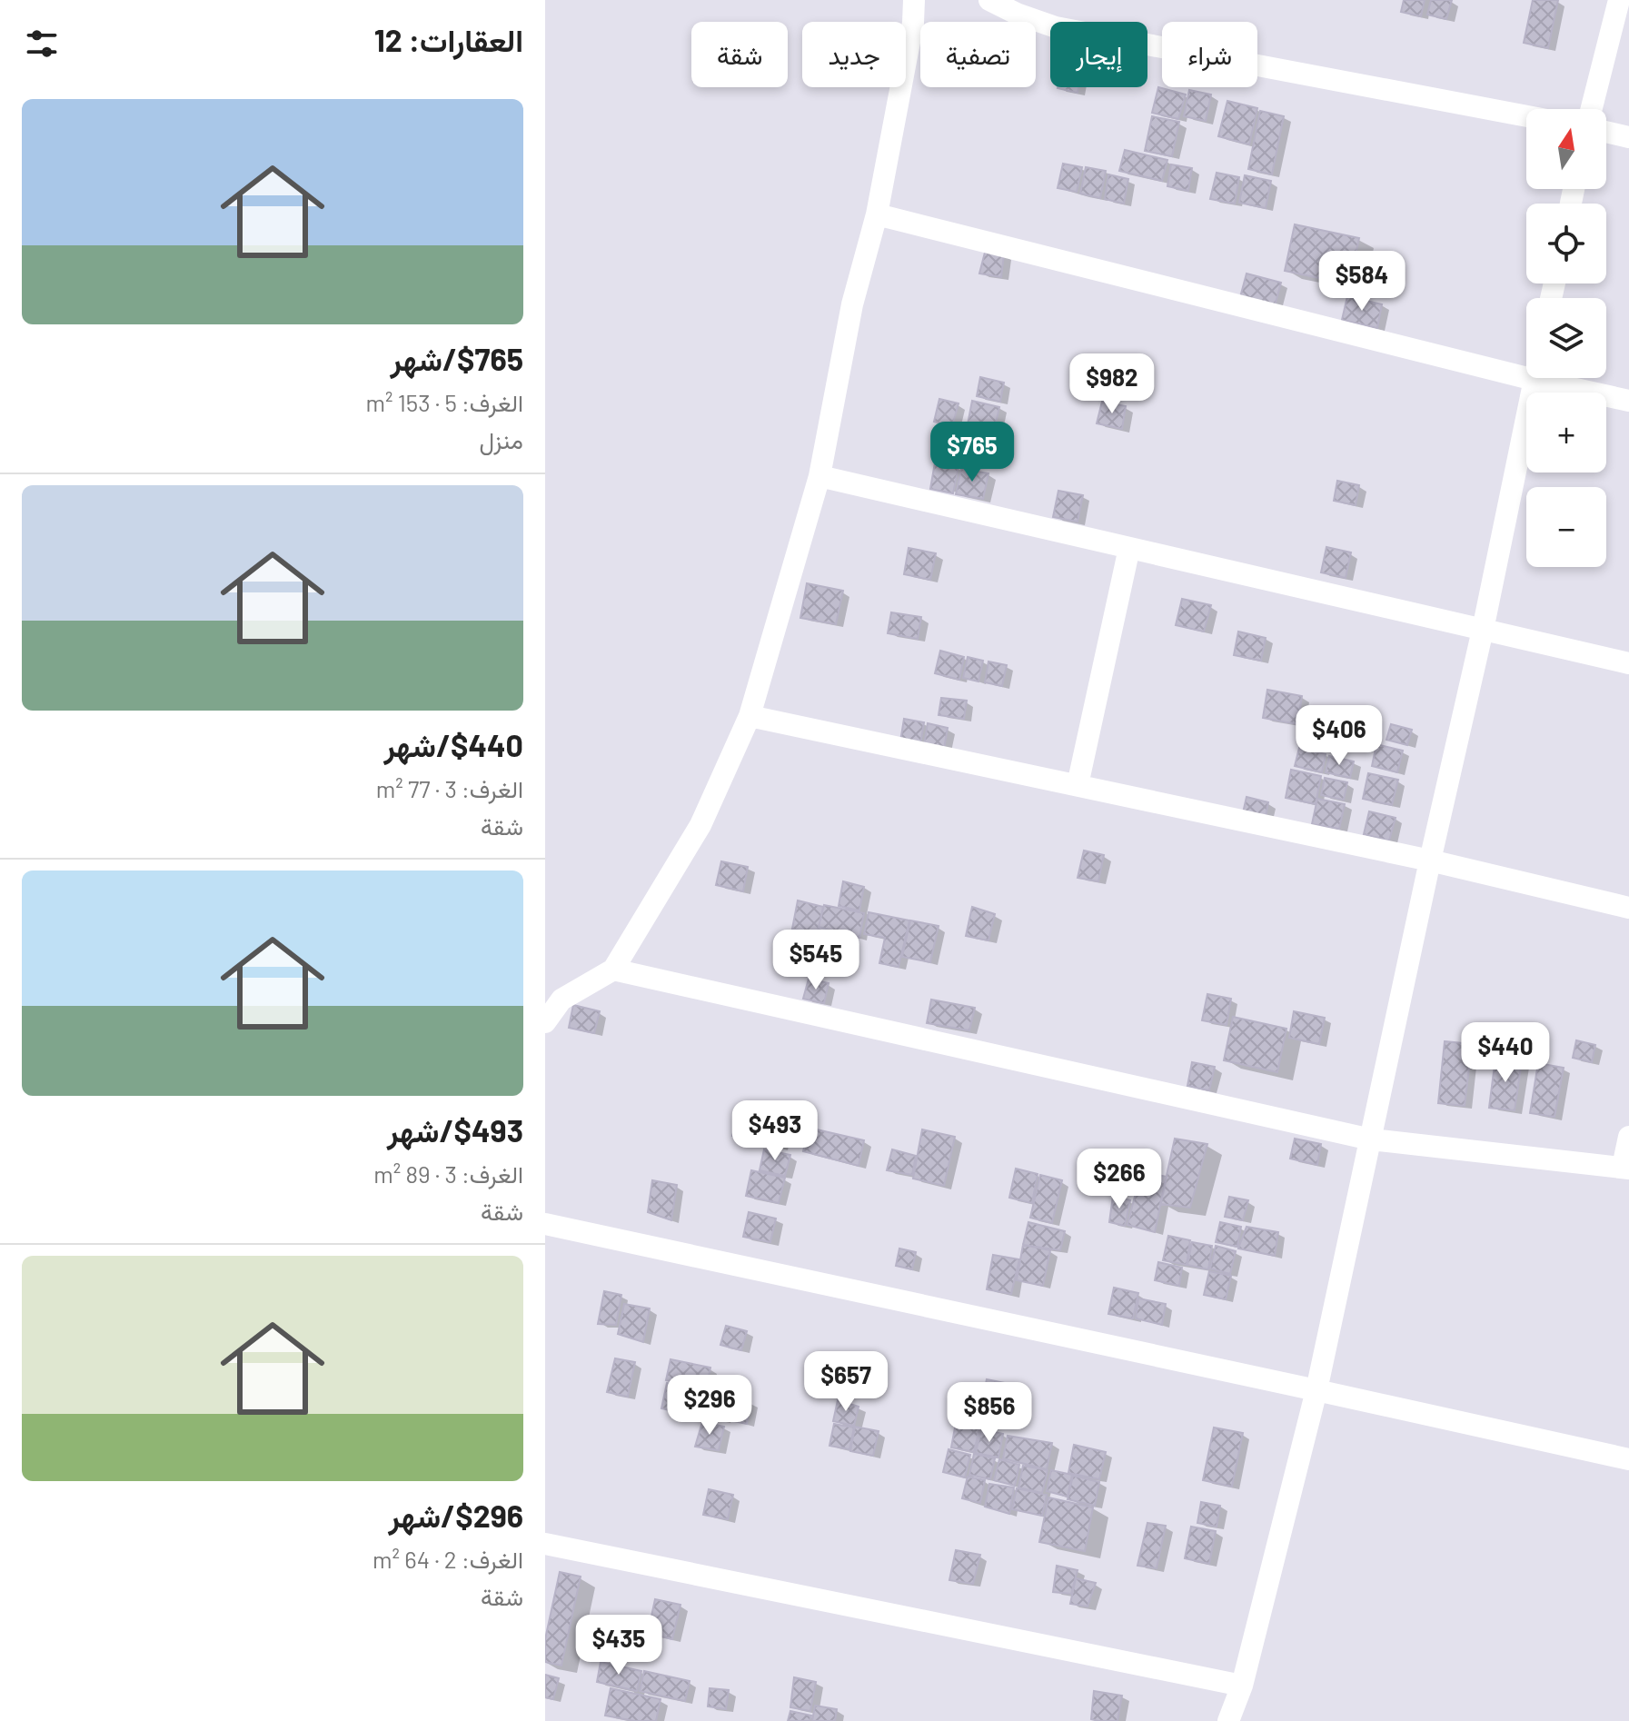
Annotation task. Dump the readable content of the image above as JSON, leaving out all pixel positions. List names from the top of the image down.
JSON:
{
  "north": "top",
  "page": {
    "heading": "العقارات: 12",
    "chip": [
      "شراء",
      "إيجار",
      "تصفية",
      "جديد",
      "شقة"
    ],
    "list": [
      {
        "name": "$765/شهر",
        "note": "الغرف: 5 · 153 m² · منزل"
      },
      {
        "name": "$440/شهر",
        "note": "الغرف: 3 · 77 m² · شقة"
      },
      {
        "name": "$493/شهر",
        "note": "الغرف: 3 · 89 m² · شقة"
      },
      {
        "name": "$296/شهر",
        "note": "الغرف: 2 · 64 m² · شقة"
      }
    ],
    "map_buttons": ["+", "−"],
    "price": [
      "$584",
      "$982",
      "$765",
      "$406",
      "$545",
      "$440",
      "$493",
      "$266",
      "$657",
      "$296",
      "$856",
      "$435"
    ]
  }
}
